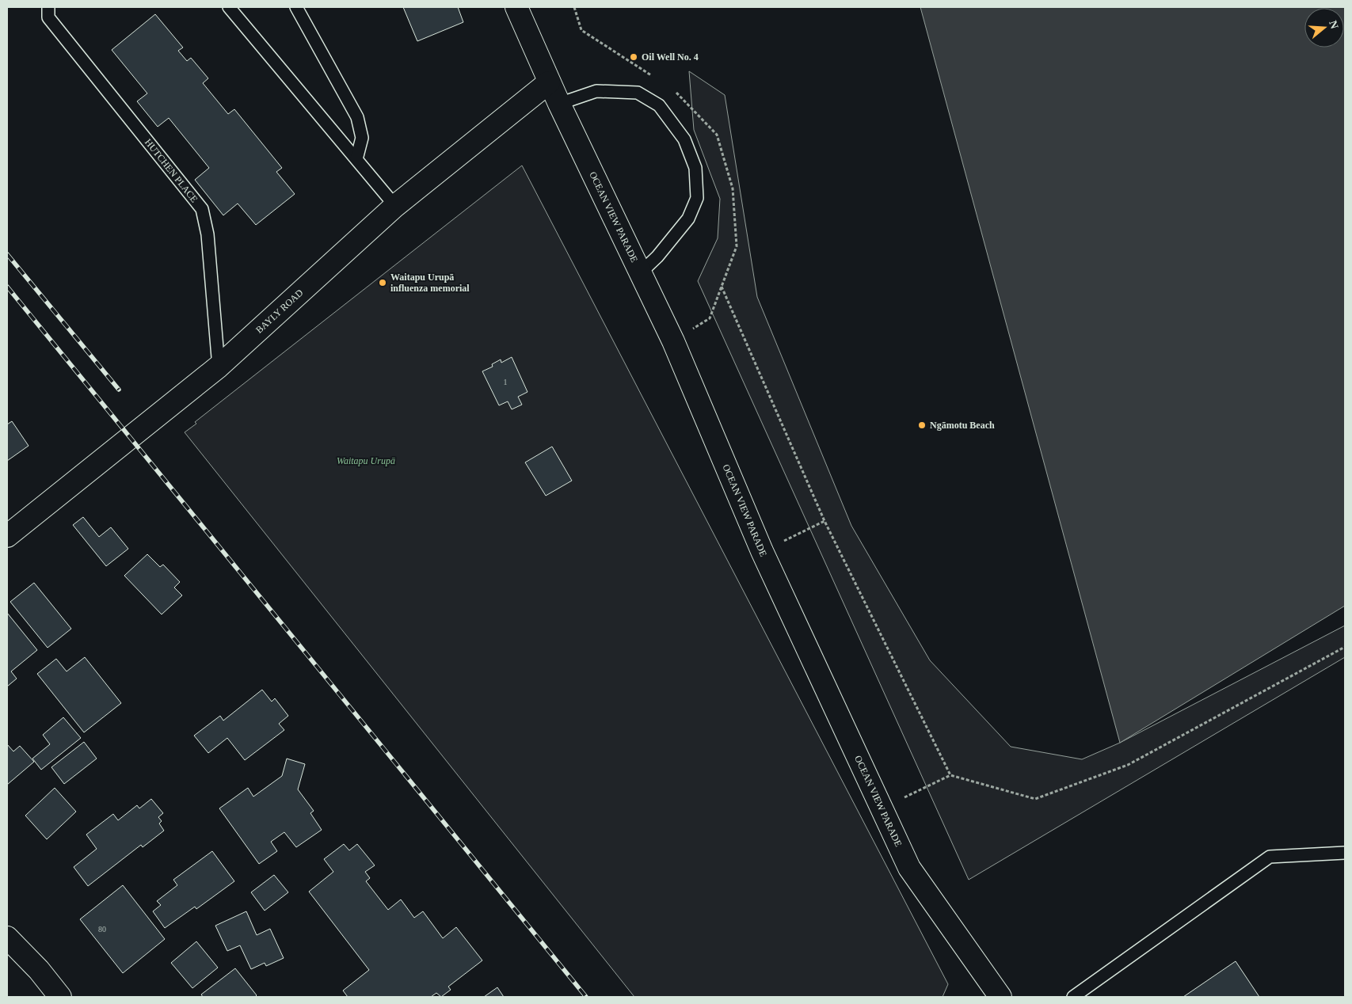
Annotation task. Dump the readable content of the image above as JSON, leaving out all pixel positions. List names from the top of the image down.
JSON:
{
  "streets": {
    "street": ["OCEAN VIEW PARADE", "BAYLY ROAD"],
    "lane": ["HUTCHEN PLACE"]
  },
  "crossings": [
    ["HUTCHEN PLACE", "BAYLY ROAD"],
    ["OCEAN VIEW PARADE", "BAYLY ROAD"]
  ],
  "parks": ["Waitapu Urupā"],
  "places": ["Oil Well No. 4", "Waitapu Urupā influenza memorial", "Ngāmotu Beach"],
  "house_numbers": ["1", "80"],
  "north": "right"
}
